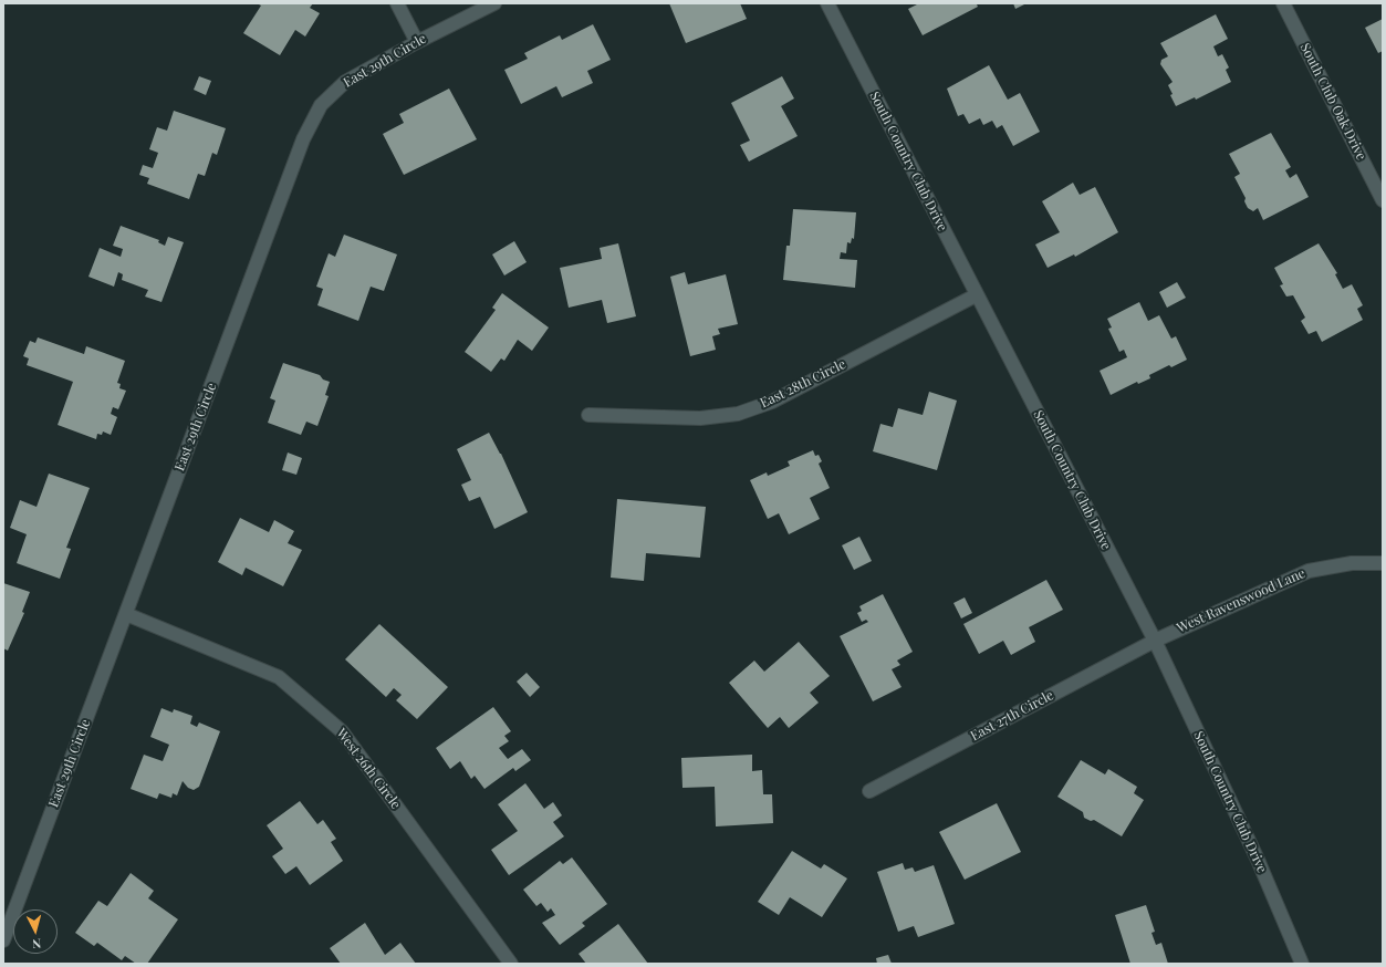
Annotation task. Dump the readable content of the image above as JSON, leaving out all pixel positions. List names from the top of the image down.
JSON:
{
  "streets": {
    "street": [
      "East 29th Circle",
      "South Club Oak Drive",
      "South Country Club Drive",
      "East 28th Circle",
      "West Ravenswood Lane",
      "East 27th Circle",
      "West 26th Circle"
    ]
  },
  "crossings": [
    ["East 29th Circle", "West 26th Circle"],
    ["South Country Club Drive", "East 28th Circle"],
    ["South Country Club Drive", "West Ravenswood Lane"],
    ["South Country Club Drive", "East 27th Circle"],
    ["West Ravenswood Lane", "East 27th Circle"]
  ],
  "north": "bottom"
}
